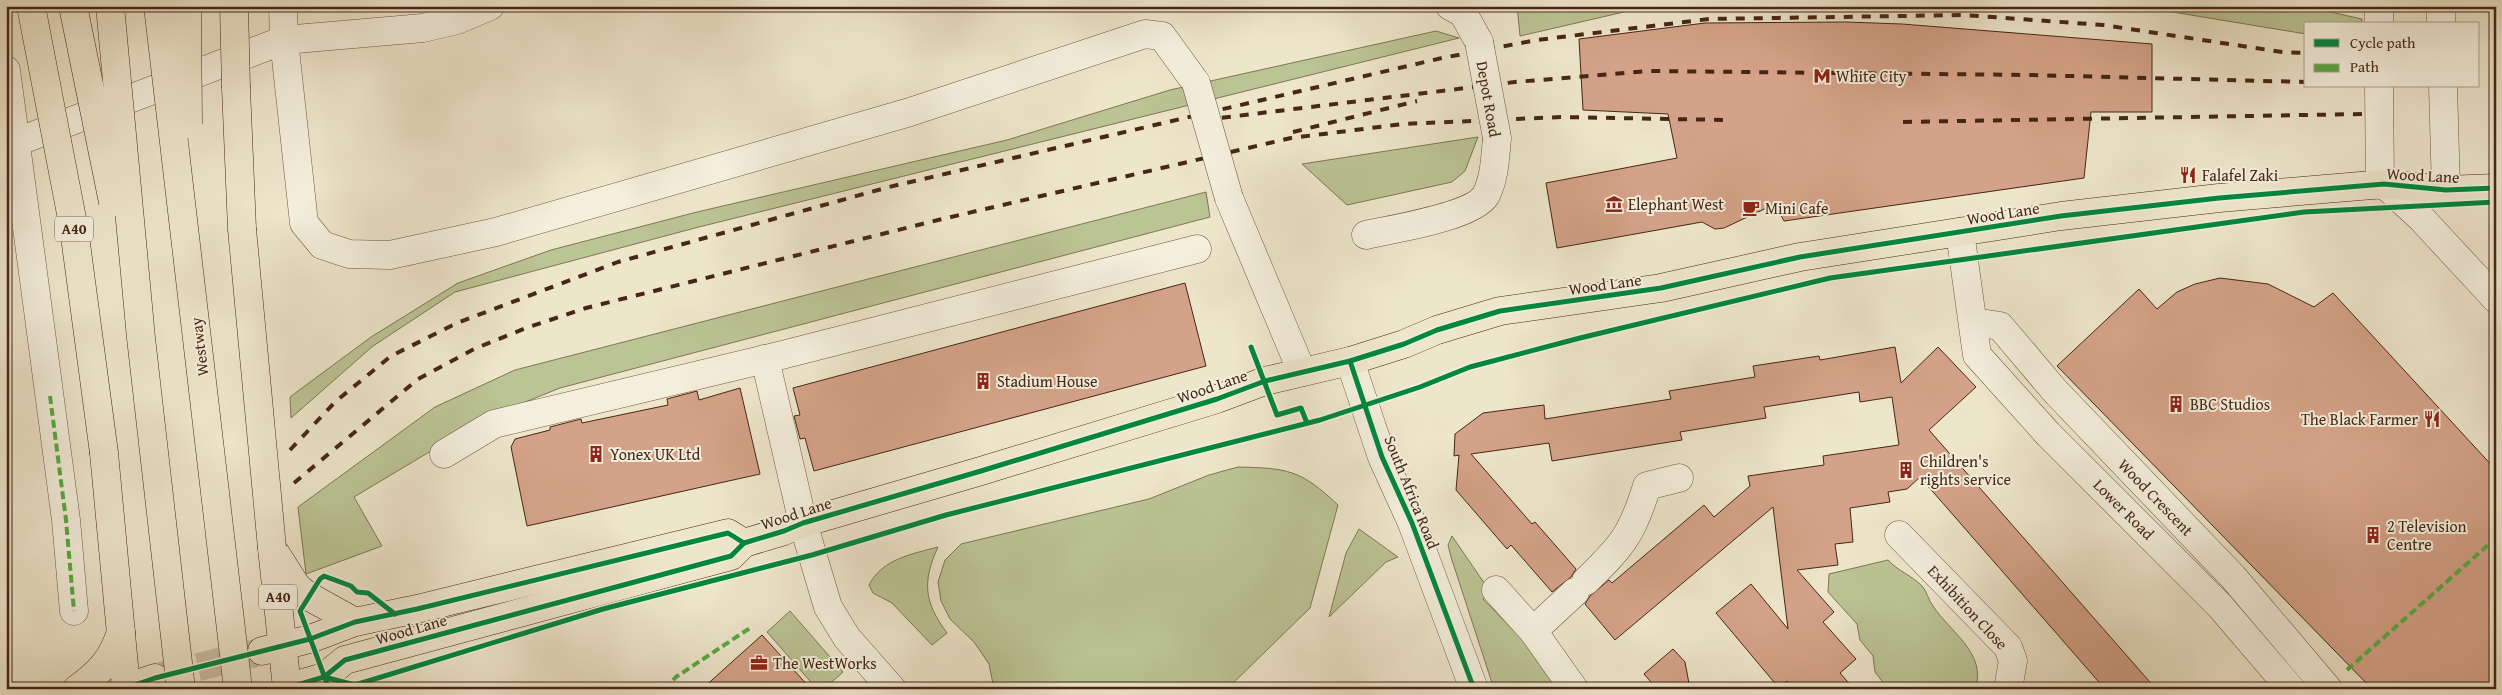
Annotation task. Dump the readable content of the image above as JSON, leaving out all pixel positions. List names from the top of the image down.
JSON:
{
  "streets": {
    "main road": ["Wood Lane", "A40", "Westway"],
    "street": [
      "Depot Road",
      "South Africa Road",
      "Wood Crescent",
      "Lower Road",
      "Exhibition Close"
    ]
  },
  "crossings": [
    ["Wood Lane", "A40"],
    ["Wood Lane", "South Africa Road"],
    ["Wood Lane", "Lower Road"],
    ["Wood Crescent", "Lower Road"]
  ],
  "places": {
    "metro station": ["White City"],
    "restaurant": ["Falafel Zaki", "The Black Farmer"],
    "museum": ["Elephant West"],
    "cafe": ["Mini Cafe"],
    "building": [
      "Stadium House",
      "BBC Studios",
      "Yonex UK Ltd",
      "Children's rights service",
      "2 Television Centre"
    ],
    "office": ["The WestWorks"]
  },
  "legend": ["Cycle path", "Path"]
}
